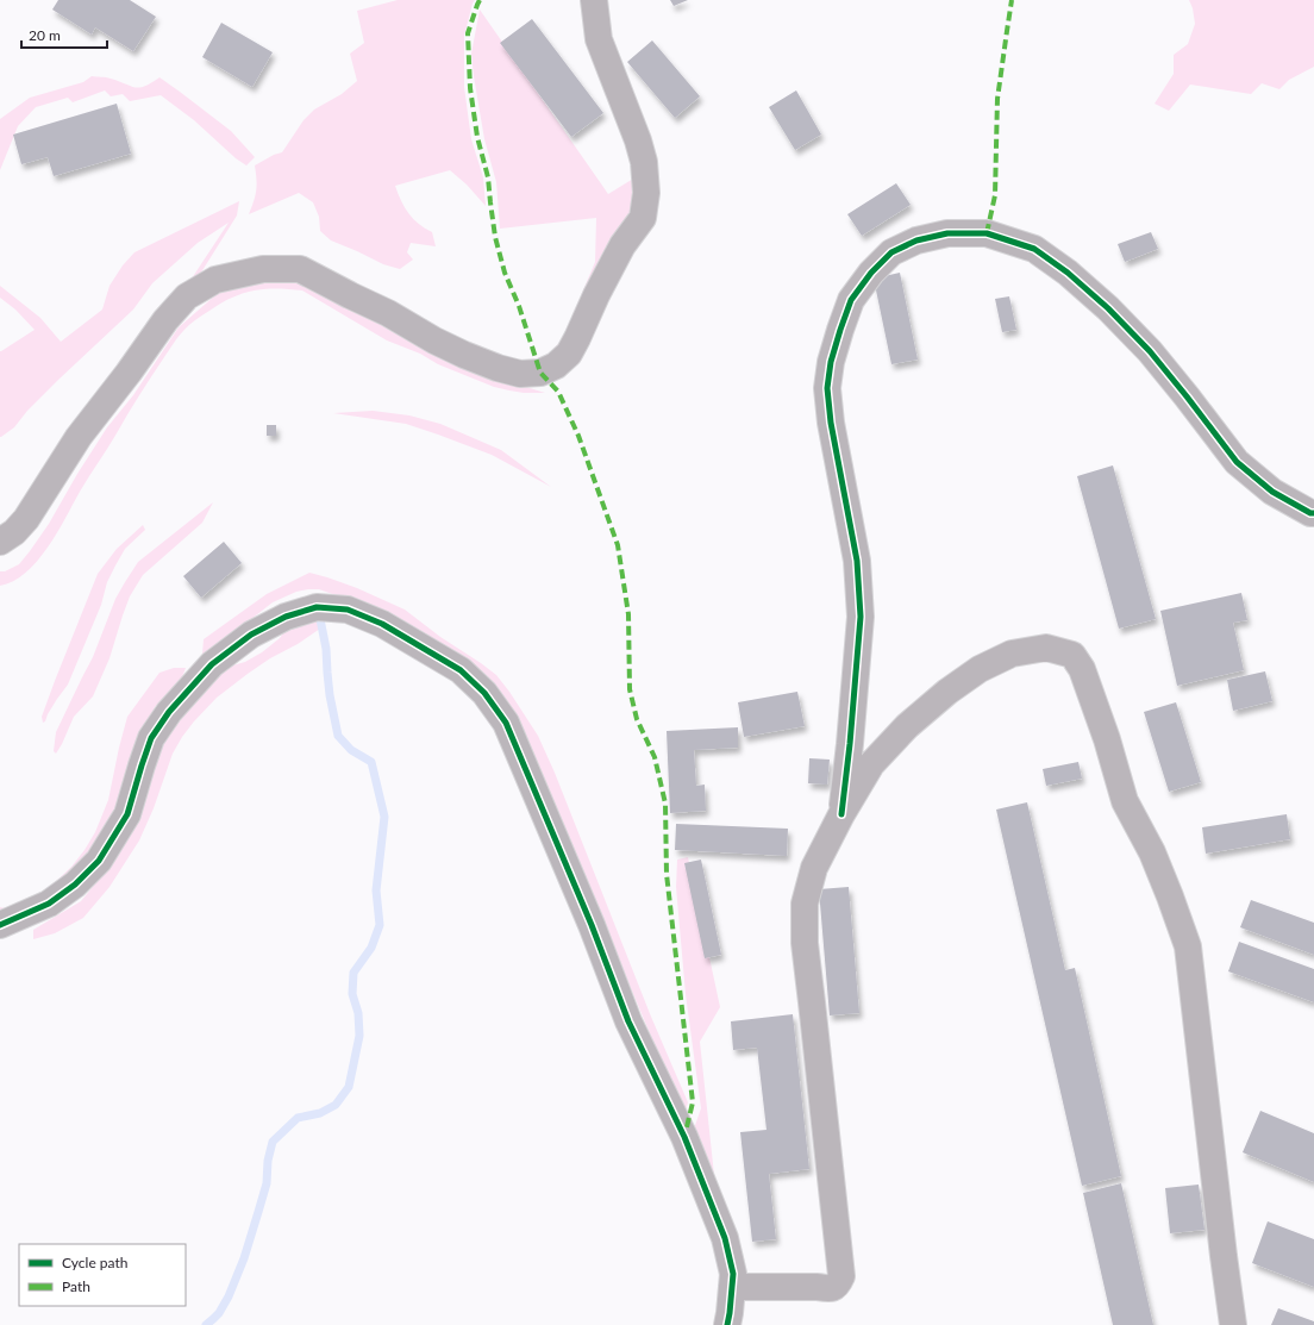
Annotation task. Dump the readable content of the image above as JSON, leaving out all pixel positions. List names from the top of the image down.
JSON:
{
  "legend": ["Cycle path", "Path"],
  "scale_bar": "20 m"
}
